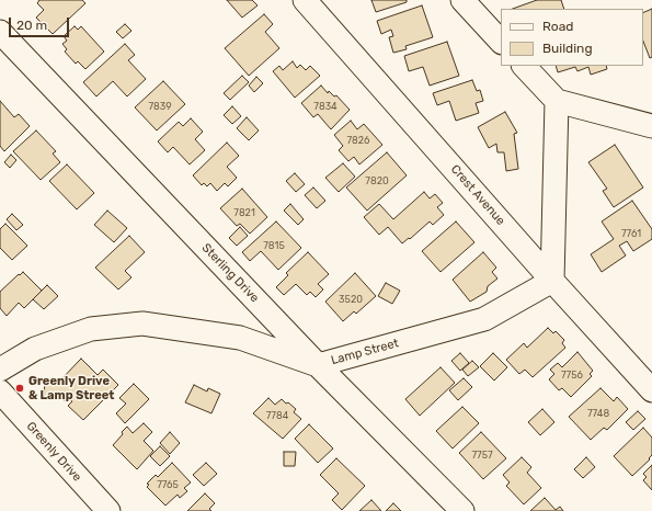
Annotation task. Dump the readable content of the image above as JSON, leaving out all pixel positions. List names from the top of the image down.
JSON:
{
  "streets": {
    "street": [
      "Crest Avenue",
      "Sterling Drive",
      "Lamp Street",
      "Greenly Drive"
    ]
  },
  "crossings": [
    ["Crest Avenue", "Lamp Street"],
    ["Sterling Drive", "Lamp Street"]
  ],
  "places": ["Greenly Drive & Lamp Street"],
  "house_numbers": [
    "7839",
    "7834",
    "7826",
    "7820",
    "7821",
    "7761",
    "7815",
    "3520",
    "7756",
    "7748",
    "7784",
    "7757",
    "7765"
  ],
  "legend": ["Road", "Building"],
  "scale_bar": "20 m"
}
